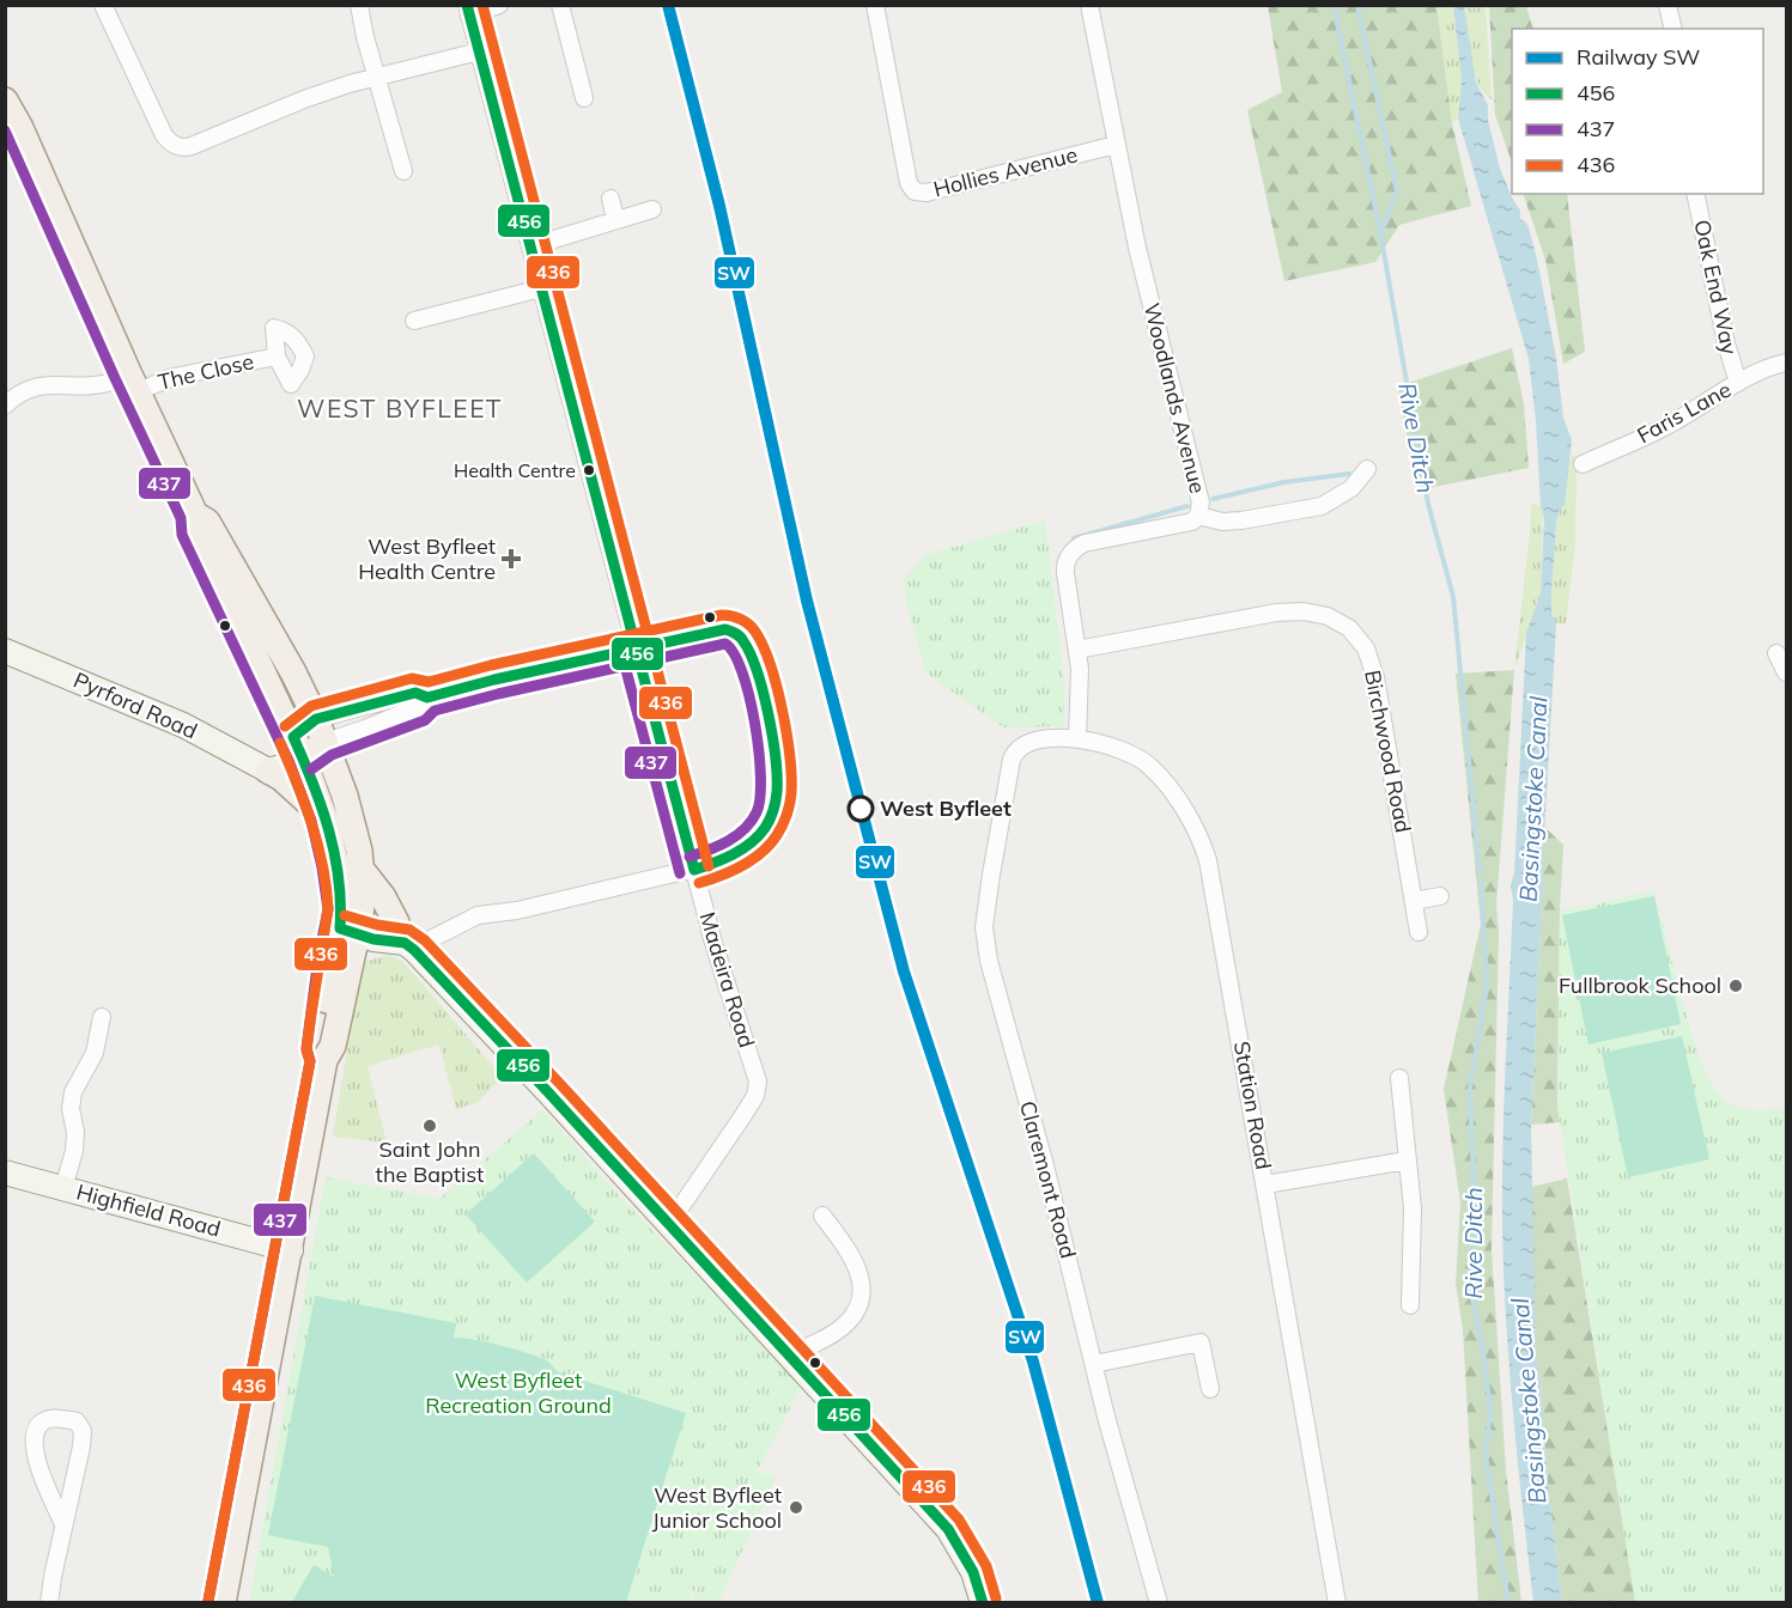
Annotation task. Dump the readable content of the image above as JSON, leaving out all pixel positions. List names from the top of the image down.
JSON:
{
  "streets": {
    "street": [
      "Hollies Avenue",
      "Oak End Way",
      "The Close",
      "Woodlands Avenue",
      "Faris Lane",
      "Pyrford Road",
      "Birchwood Road",
      "Madeira Road",
      "Station Road",
      "Claremont Road",
      "Highfield Road"
    ]
  },
  "crossings": [
    ["Hollies Avenue", "Woodlands Avenue"],
    ["Oak End Way", "Faris Lane"],
    ["Woodlands Avenue", "Birchwood Road"],
    ["Woodlands Avenue", "Station Road"],
    ["Station Road", "Claremont Road"]
  ],
  "districts": ["WEST BYFLEET"],
  "water": ["Rive Ditch", "Basingstoke Canal"],
  "parks": ["West Byfleet Recreation Ground"],
  "places": {
    "other": [
      "Health Centre",
      "West Byfleet",
      "Fullbrook School",
      "Saint John the Baptist",
      "West Byfleet Junior School"
    ],
    "health": ["West Byfleet Health Centre"]
  },
  "lines": [
    "rail line SW",
    "transit line 456",
    "transit line 436",
    "transit line 437"
  ],
  "legend": [
    "Railway SW",
    "456",
    "437",
    "436"
  ]
}
